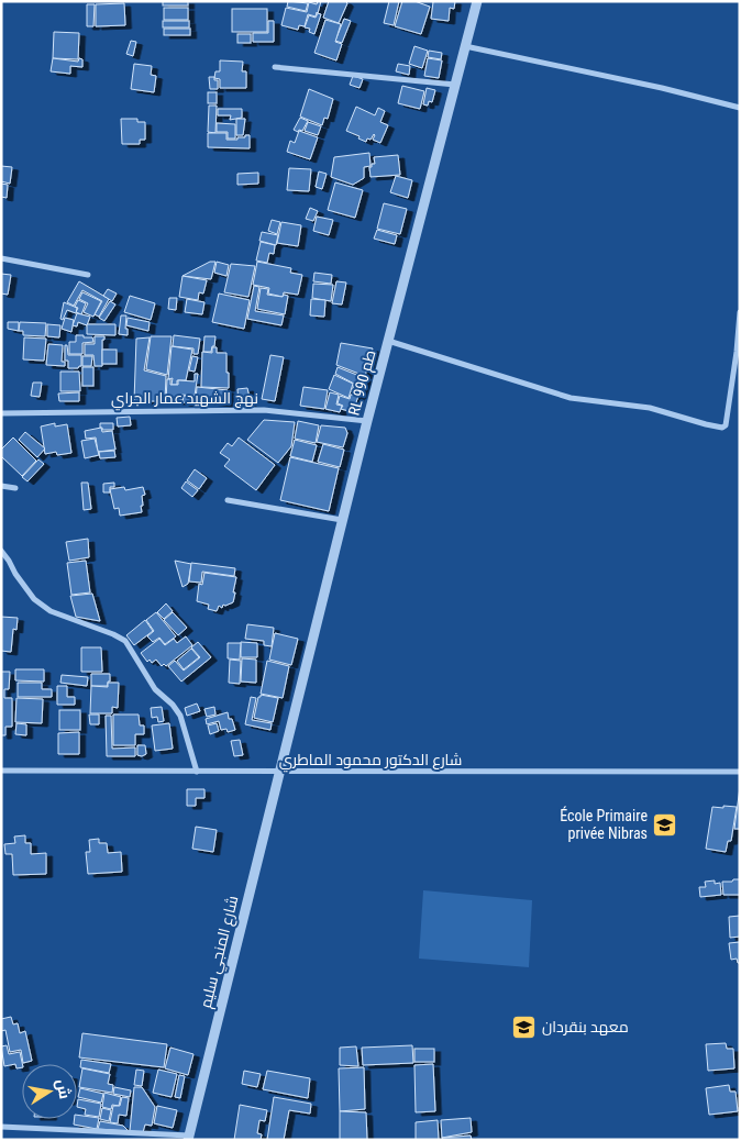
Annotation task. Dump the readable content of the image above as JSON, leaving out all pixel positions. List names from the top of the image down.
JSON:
{
  "streets": {
    "street": [
      "RL طم 990",
      "نهج الشهيد عمار الجراي",
      "شارع الدكتور محمود الماطري",
      "شارع المنجي سليم"
    ]
  },
  "crossings": [
    ["RL طم 990", "نهج الشهيد عمار الجراي"],
    ["RL طم 990", "شارع الدكتور محمود الماطري"],
    ["RL طم 990", "شارع المنجي سليم"],
    ["شارع الدكتور محمود الماطري", "شارع المنجي سليم"]
  ],
  "places": {
    "school or university": ["École Primaire privée Nibras", "معهد بنقردان"]
  },
  "north": "right"
}
